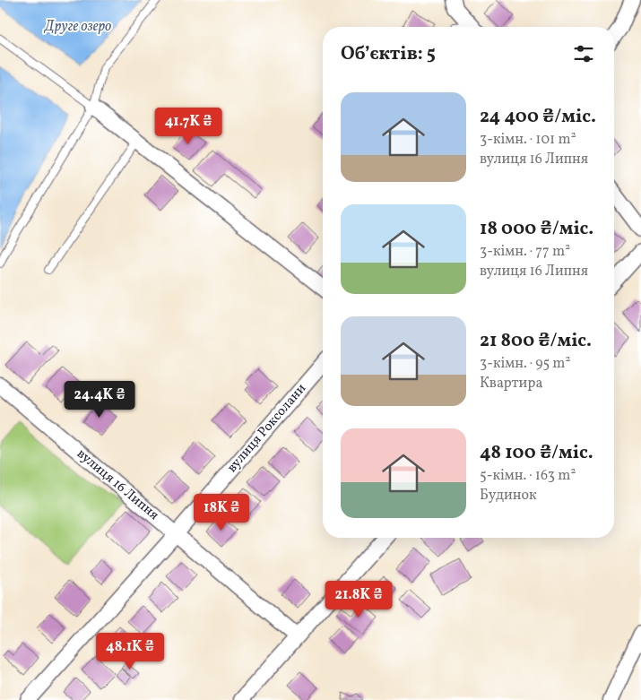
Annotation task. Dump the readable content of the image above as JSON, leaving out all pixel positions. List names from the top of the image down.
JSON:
{
  "streets": {
    "street": ["вулиця Роксолани", "вулиця 16 Липня"]
  },
  "crossings": [
    ["вулиця Роксолани", "вулиця 16 Липня"]
  ],
  "water": ["Друге озеро"],
  "page": {
    "heading": "Об’єктів: 5",
    "list": [
      {
        "name": "24 400 ₴/міс.",
        "note": "3-кімн. · 101 m² · вулиця 16 Липня"
      },
      {
        "name": "18 000 ₴/міс.",
        "note": "3-кімн. · 77 m² · вулиця 16 Липня"
      },
      {
        "name": "21 800 ₴/міс.",
        "note": "3-кімн. · 95 m² · Квартира"
      },
      {
        "name": "48 100 ₴/міс.",
        "note": "5-кімн. · 163 m² · Будинок"
      }
    ],
    "price": [
      "41.7K ₴",
      "24.4K ₴",
      "18K ₴",
      "21.8K ₴",
      "48.1K ₴"
    ]
  }
}
